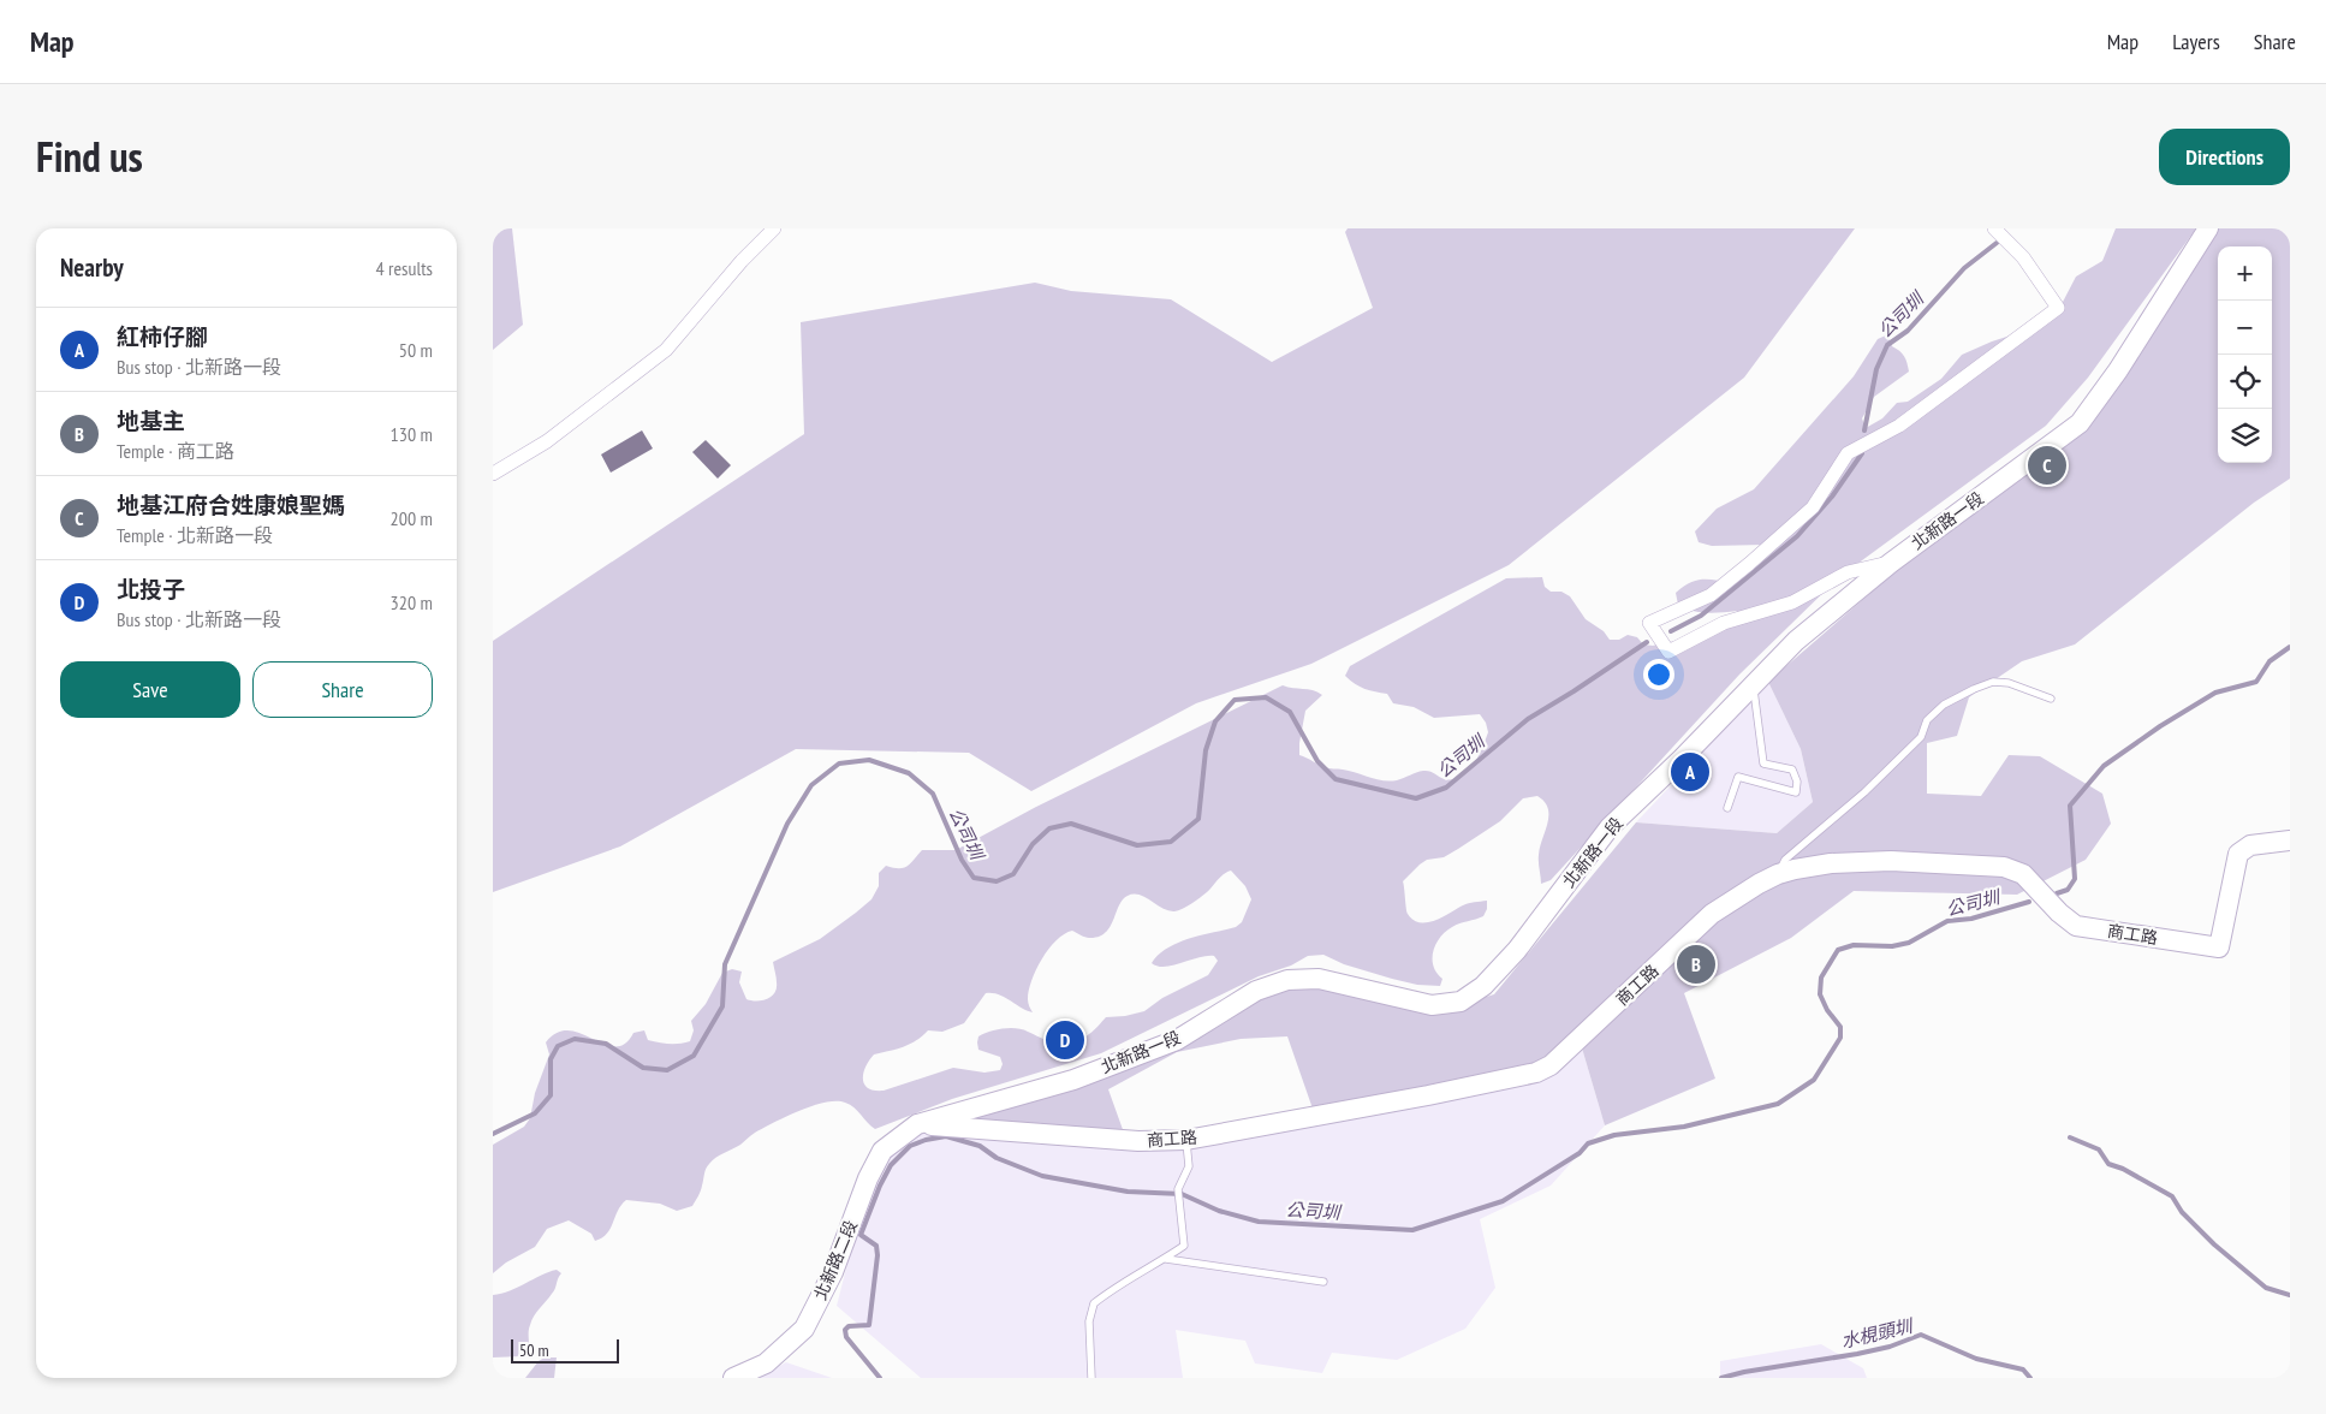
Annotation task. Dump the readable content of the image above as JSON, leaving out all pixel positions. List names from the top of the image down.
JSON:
{
  "streets": {
    "main road": ["北新路一段", "商工路", "北新路二段"]
  },
  "crossings": [
    ["北新路一段", "商工路"],
    ["北新路一段", "北新路二段"],
    ["商工路", "北新路二段"]
  ],
  "water": ["公司圳", "水梘頭圳"],
  "scale_bar": "50 m",
  "page": {
    "header": "Map",
    "nav": ["Map", "Layers", "Share"],
    "title": "Find us",
    "buttons": [
      "Directions",
      ["Save", "Share"]
    ],
    "heading": ["Nearby", "4 results"],
    "map_buttons": ["+", "−"],
    "list": [
      {
        "mark": "A",
        "name": "紅柿仔腳",
        "note": "Bus stop · 北新路一段",
        "value": "50 m"
      },
      {
        "mark": "B",
        "name": "地基主",
        "note": "Temple · 商工路",
        "value": "130 m"
      },
      {
        "mark": "C",
        "name": "地基江府合姓康娘聖媽",
        "note": "Temple · 北新路一段",
        "value": "200 m"
      },
      {
        "mark": "D",
        "name": "北投子",
        "note": "Bus stop · 北新路一段",
        "value": "320 m"
      }
    ],
    "pins": [
      "C",
      "A",
      "B",
      "D"
    ],
    "scale": "50 m"
  }
}
